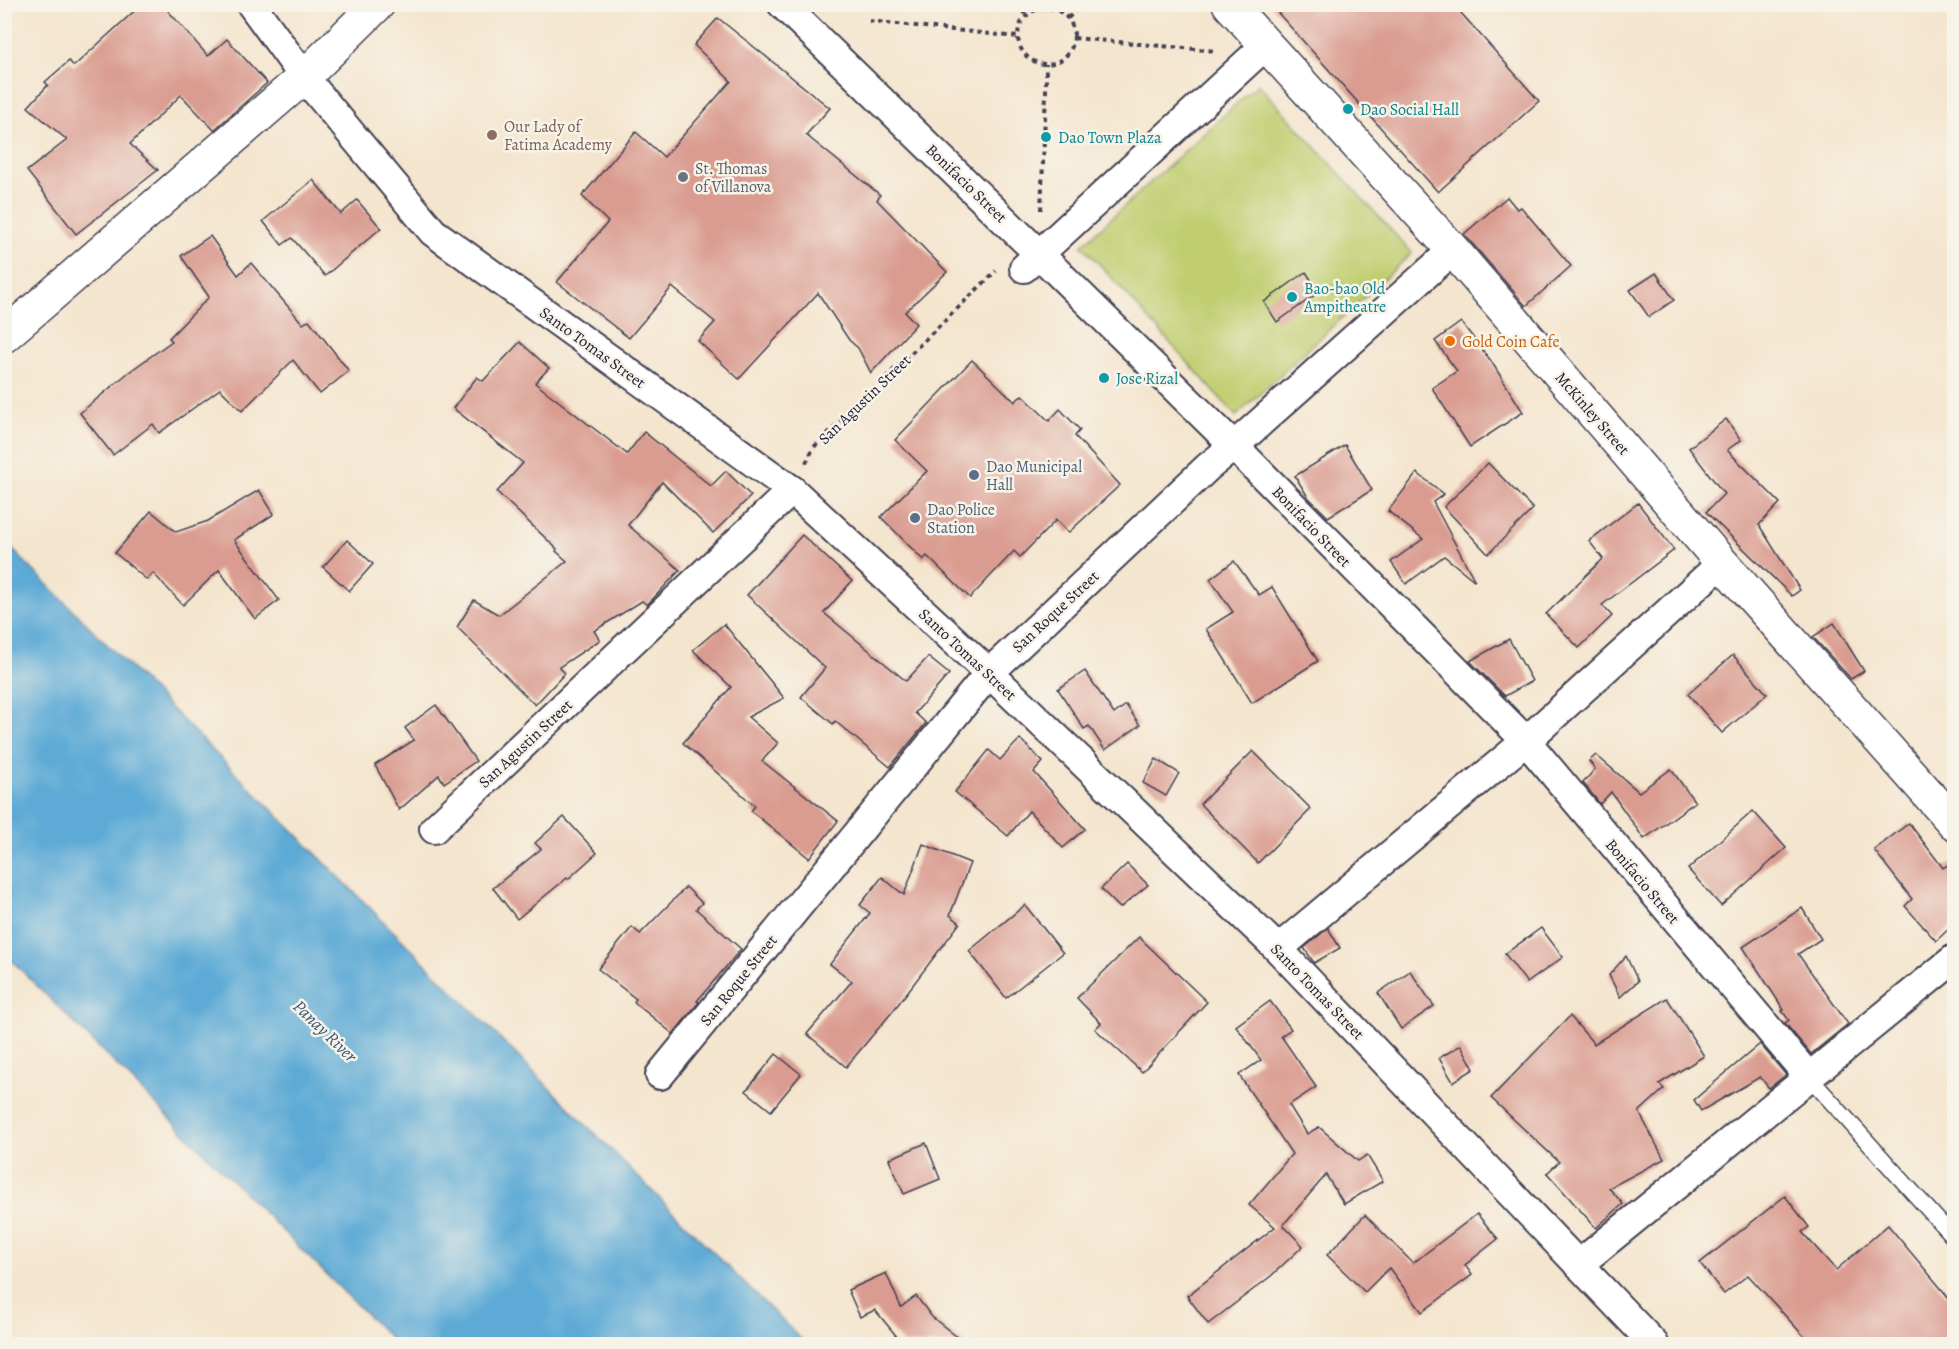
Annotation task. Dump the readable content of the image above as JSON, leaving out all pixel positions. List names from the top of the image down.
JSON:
{
  "streets": {
    "street": [
      "Bonifacio Street",
      "Santo Tomas Street",
      "San Agustin Street",
      "McKinley Street",
      "San Roque Street"
    ]
  },
  "crossings": [
    ["Bonifacio Street", "San Agustin Street"],
    ["Bonifacio Street", "San Roque Street"],
    ["Santo Tomas Street", "San Agustin Street"],
    ["Santo Tomas Street", "San Roque Street"],
    ["McKinley Street", "San Roque Street"]
  ],
  "water": ["Panay River"],
  "places": [
    "Dao Social Hall",
    "Our Lady of Fatima Academy",
    "Dao Town Plaza",
    "St. Thomas of Villanova",
    "Bao-bao Old Ampitheatre",
    "Gold Coin Cafe",
    "Jose Rizal",
    "Dao Municipal Hall",
    "Dao Police Station"
  ]
}
